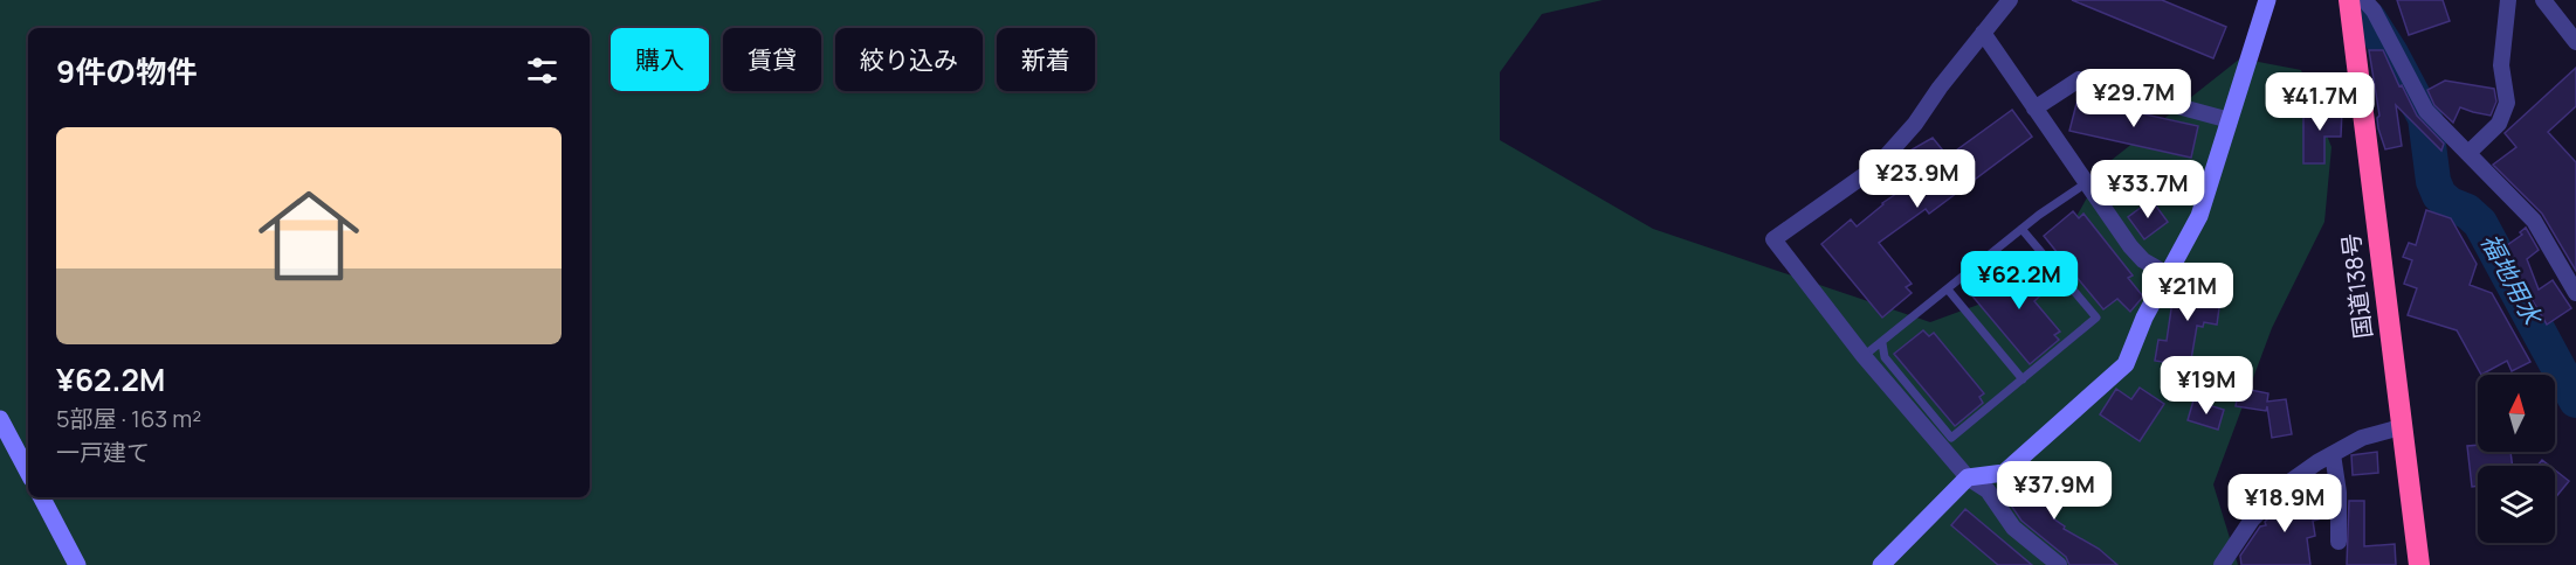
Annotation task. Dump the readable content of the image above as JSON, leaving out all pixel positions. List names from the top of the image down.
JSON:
{
  "streets": {
    "highway": ["国道138号"]
  },
  "water": ["福地用水"],
  "north": "top",
  "page": {
    "chip": [
      "購入",
      "賃貸",
      "絞り込み",
      "新着"
    ],
    "heading": "9件の物件",
    "price": [
      "¥29.7M",
      "¥41.7M",
      "¥23.9M",
      "¥33.7M",
      "¥62.2M",
      "¥21M",
      "¥19M",
      "¥37.9M",
      "¥18.9M"
    ],
    "list": [
      {
        "name": "¥62.2M",
        "note": "5部屋 · 163 m² · 一戸建て"
      }
    ]
  }
}
